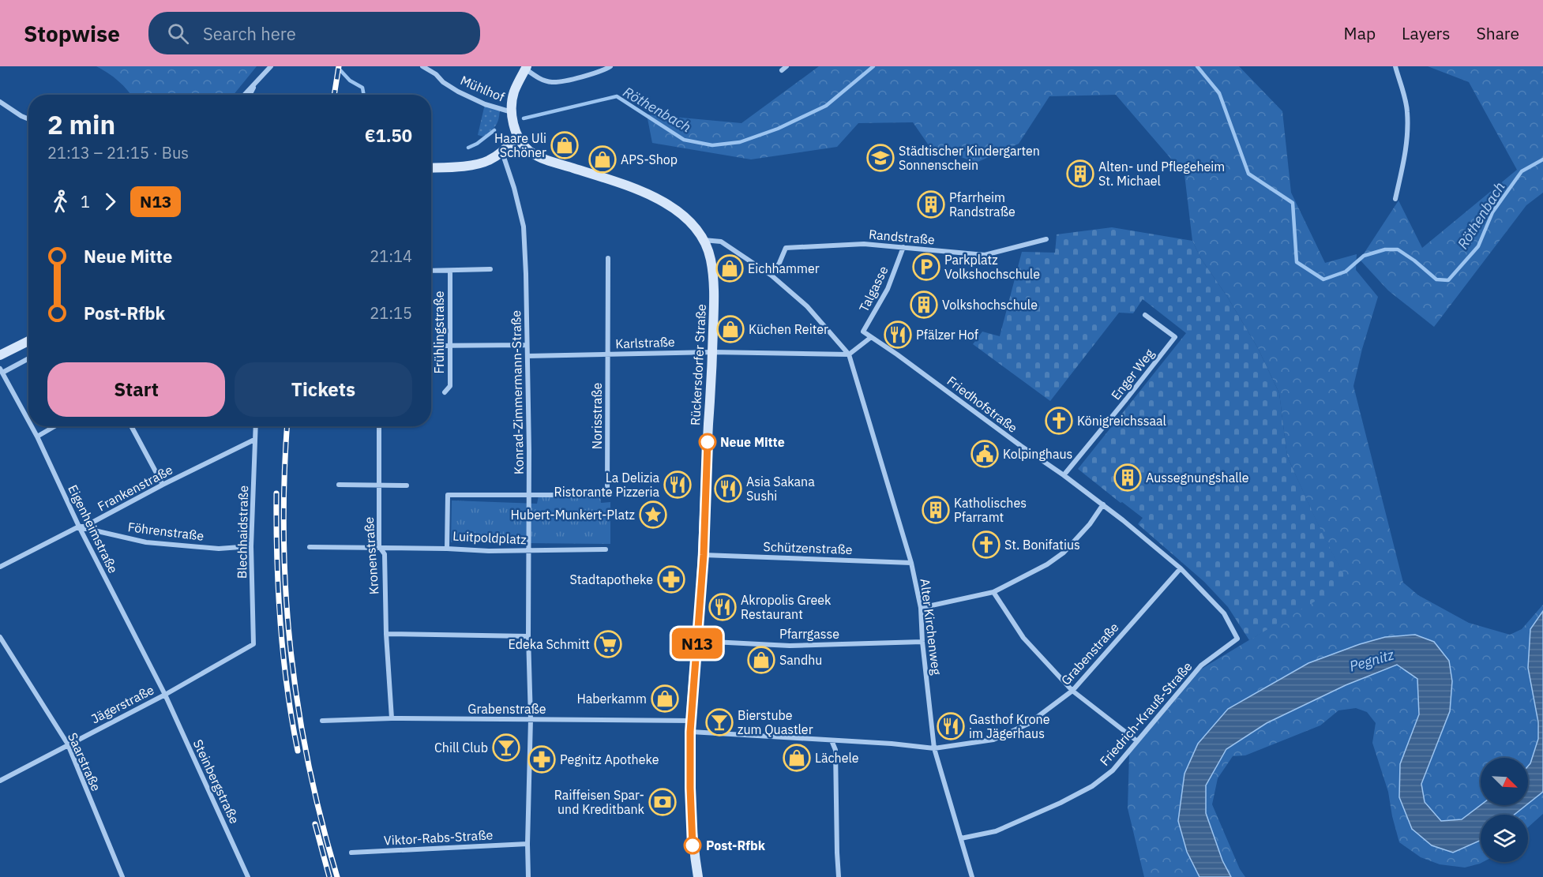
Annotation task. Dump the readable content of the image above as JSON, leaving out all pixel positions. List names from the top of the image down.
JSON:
{
  "streets": {
    "main road": ["Rückersdorfer Straße"],
    "street": [
      "Mühlhof",
      "Randstraße",
      "Talgasse",
      "Frühlingstraße",
      "Karlstraße",
      "Enger Weg",
      "Konrad-Zimmermann-Straße",
      "Friedhofstraße",
      "Norisstraße",
      "Frankenstraße",
      "Eigenheimstraße",
      "Föhrenstraße",
      "Blechhaidstraße",
      "Luitpoldplatz",
      "Schützenstraße",
      "Kronenstraße",
      "Alter Kirchenweg",
      "Pfarrgasse",
      "Grabenstraße",
      "Jägerstraße",
      "Friedrich-Krauß-Straße",
      "Saarstraße",
      "Steinbergstraße",
      "Viktor-Rabs-Straße"
    ]
  },
  "crossings": [
    ["Randstraße", "Talgasse"],
    ["Talgasse", "Friedhofstraße"],
    ["Karlstraße", "Rückersdorfer Straße"],
    ["Karlstraße", "Konrad-Zimmermann-Straße"],
    ["Karlstraße", "Norisstraße"],
    ["Karlstraße", "Alter Kirchenweg"],
    ["Rückersdorfer Straße", "Schützenstraße"],
    ["Rückersdorfer Straße", "Pfarrgasse"],
    ["Rückersdorfer Straße", "Grabenstraße"],
    ["Enger Weg", "Friedhofstraße"],
    ["Konrad-Zimmermann-Straße", "Norisstraße"],
    ["Konrad-Zimmermann-Straße", "Luitpoldplatz"],
    ["Konrad-Zimmermann-Straße", "Grabenstraße"],
    ["Konrad-Zimmermann-Straße", "Viktor-Rabs-Straße"],
    ["Friedhofstraße", "Grabenstraße"],
    ["Friedhofstraße", "Friedrich-Krauß-Straße"],
    ["Norisstraße", "Luitpoldplatz"],
    ["Frankenstraße", "Eigenheimstraße"],
    ["Frankenstraße", "Föhrenstraße"],
    ["Frankenstraße", "Blechhaidstraße"],
    ["Eigenheimstraße", "Föhrenstraße"],
    ["Eigenheimstraße", "Jägerstraße"],
    ["Eigenheimstraße", "Steinbergstraße"],
    ["Föhrenstraße", "Blechhaidstraße"],
    ["Blechhaidstraße", "Jägerstraße"],
    ["Schützenstraße", "Alter Kirchenweg"],
    ["Kronenstraße", "Grabenstraße"],
    ["Alter Kirchenweg", "Pfarrgasse"],
    ["Alter Kirchenweg", "Grabenstraße"],
    ["Alter Kirchenweg", "Friedrich-Krauß-Straße"],
    ["Jägerstraße", "Saarstraße"],
    ["Jägerstraße", "Steinbergstraße"]
  ],
  "water": ["Röthenbach", "Pegnitz"],
  "places": {
    "shop": [
      "Haare Uli Schöner",
      "APS-Shop",
      "Eichhammer",
      "Küchen Reiter",
      "Sandhu",
      "Haberkamm",
      "Lächele"
    ],
    "school or university": ["Städtischer Kindergarten Sonnenschein"],
    "building": [
      "Alten- und Pflegeheim St. Michael",
      "Pfarrheim Randstraße",
      "Volkshochschule",
      "Aussegnungshalle",
      "Katholisches Pfarramt"
    ],
    "parking": ["Parkplatz Volkshochschule"],
    "restaurant": [
      "Pfälzer Hof",
      "La Delizia Ristorante Pizzeria",
      "Asia Sakana Sushi",
      "Akropolis Greek Restaurant",
      "Gasthof Krone im Jägerhaus"
    ],
    "church": ["Königreichssaal", "St. Bonifatius"],
    "other": ["Neue Mitte", "Post-Rfbk"],
    "public building": ["Kolpinghaus"],
    "place": ["Hubert-Munkert-Platz"],
    "pharmacy": ["Stadtapotheke", "Pegnitz Apotheke"],
    "supermarket": ["Edeka Schmitt"],
    "bar": ["Bierstube zum Quastler", "Chill Club"],
    "bank": ["Raiffeisen Spar- und Kreditbank"]
  },
  "lines": ["bus line N13"],
  "north": "bottom right",
  "page": {
    "header": "Stopwise",
    "search": "Search here",
    "nav": ["Map", "Layers", "Share"],
    "on_map": "N13",
    "heading": ["2 min", "21:13 – 21:15 · Bus", "€1.50"],
    "legs": ["1", "N13"],
    "list": [
      {
        "name": "Neue Mitte",
        "value": "21:14"
      },
      {
        "name": "Post-Rfbk",
        "value": "21:15"
      }
    ],
    "buttons": ["Start", "Tickets"]
  }
}
